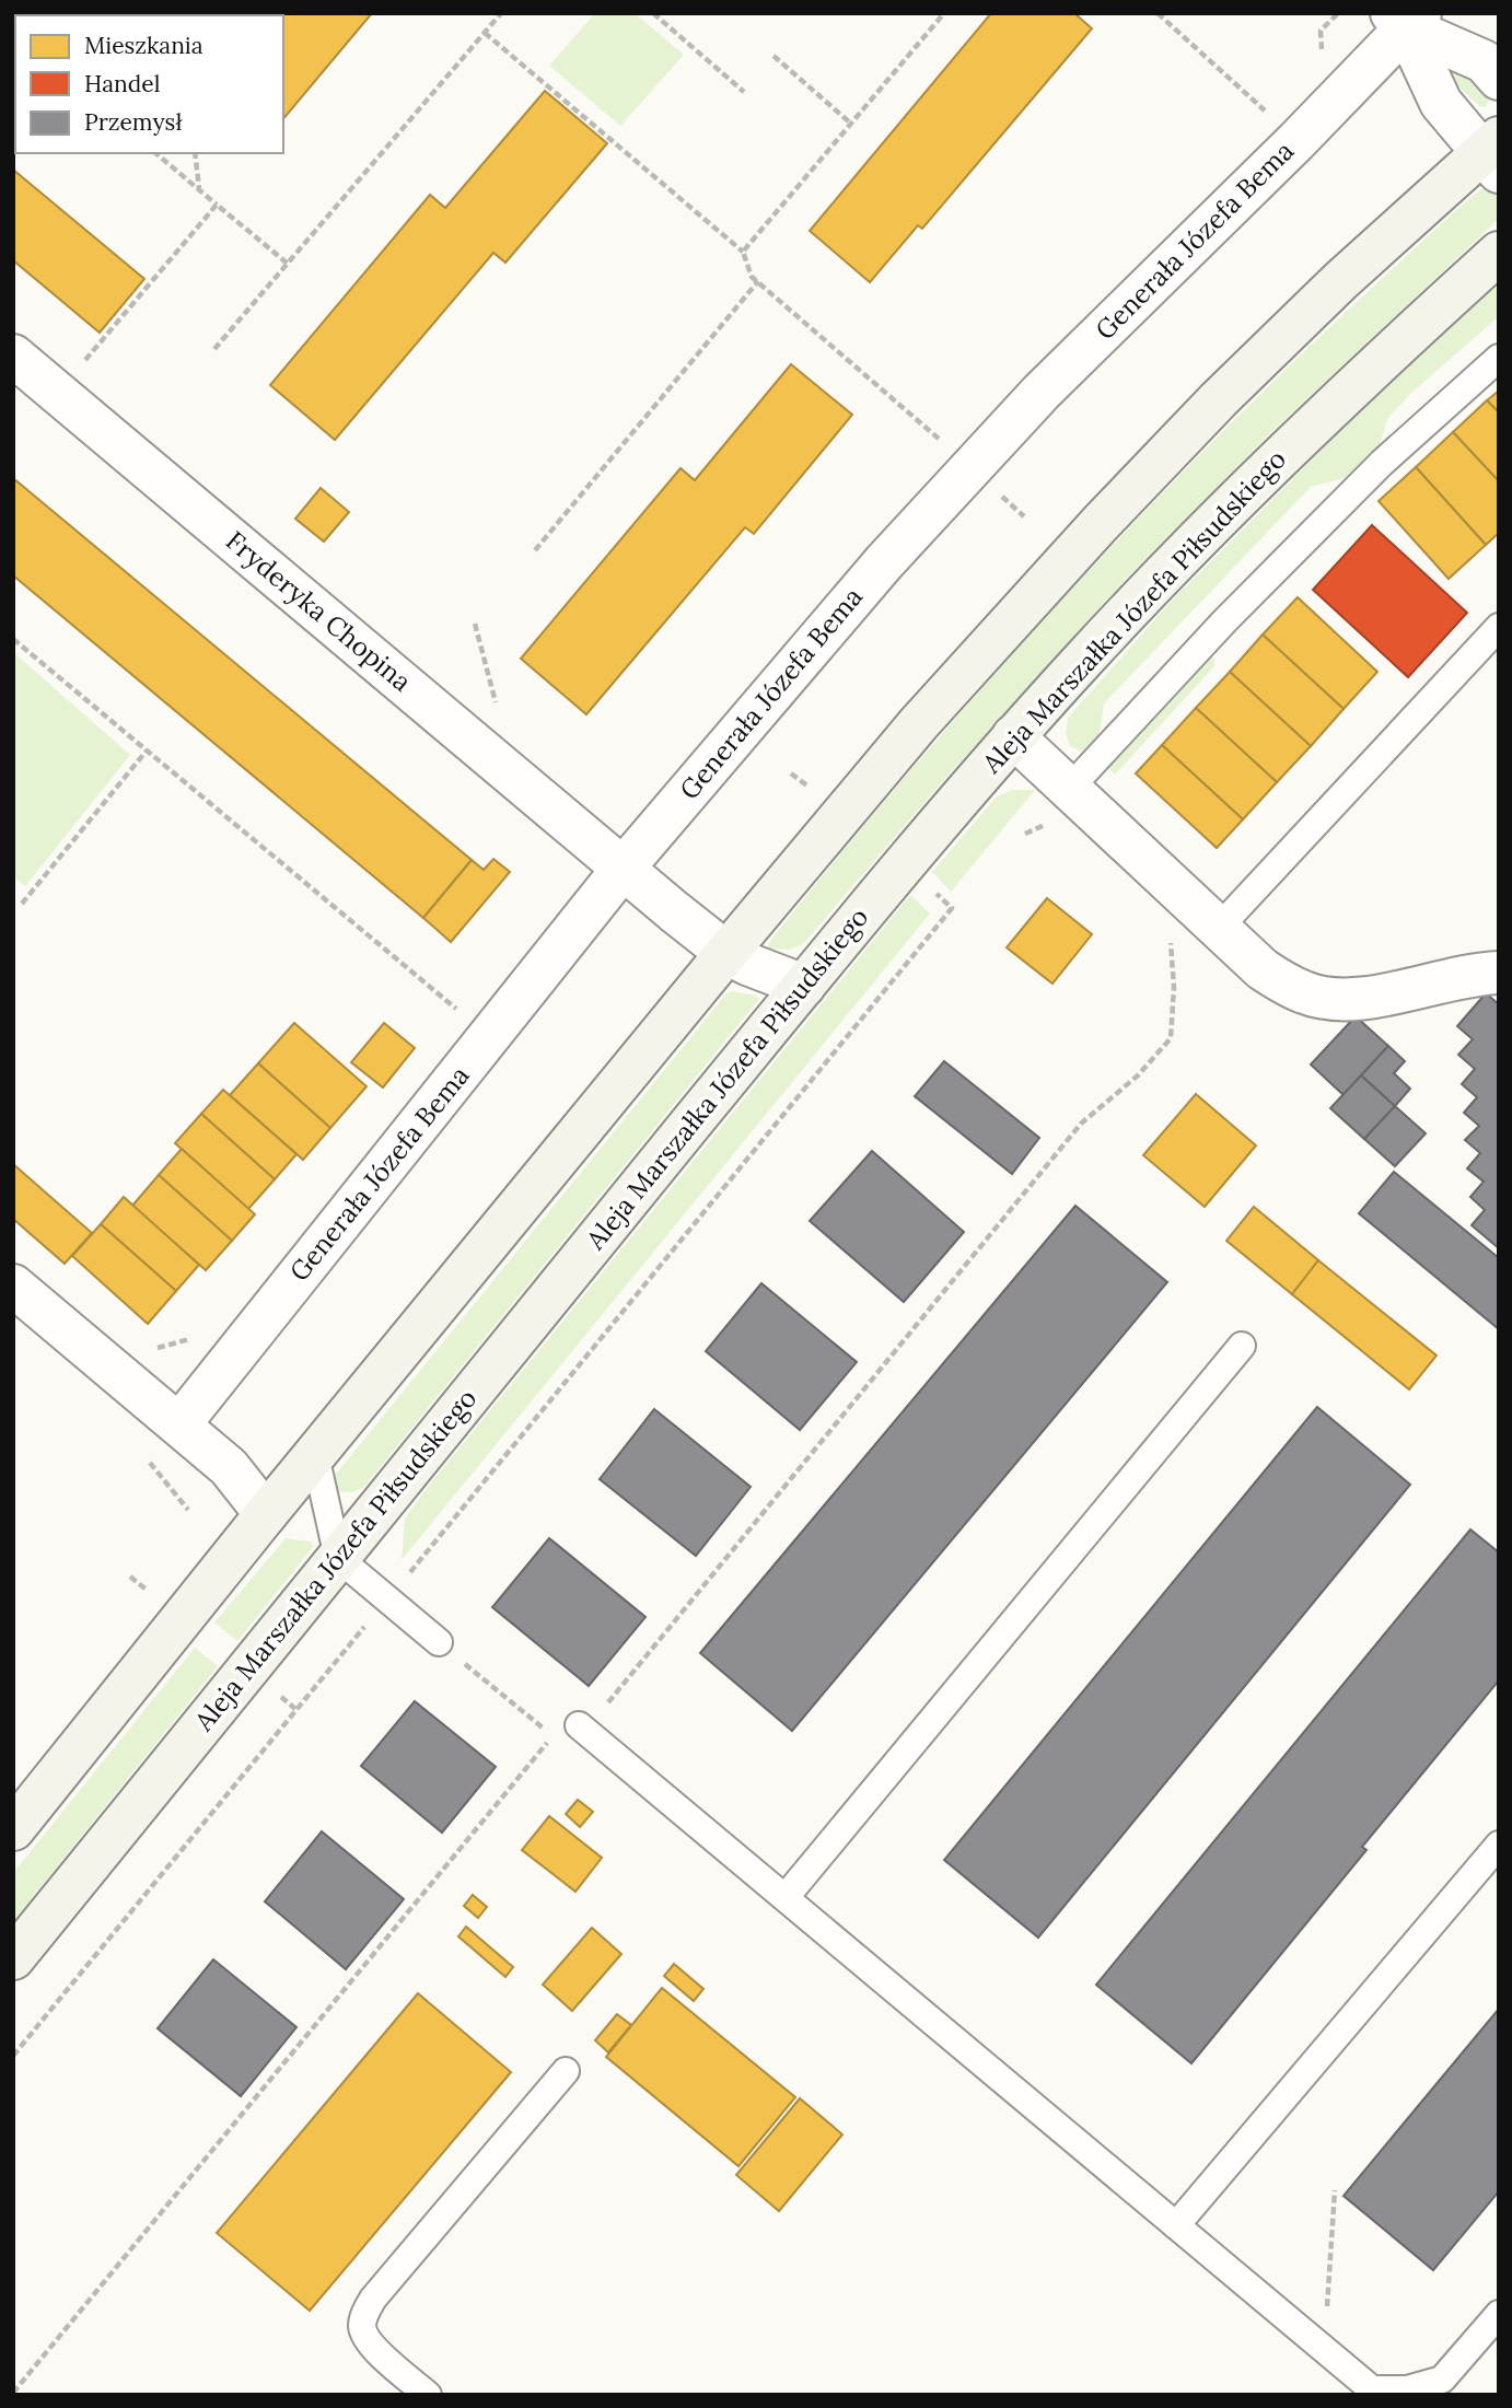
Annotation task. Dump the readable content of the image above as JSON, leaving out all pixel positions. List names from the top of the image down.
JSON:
{
  "streets": {
    "street": ["Generała Józefa Bema", "Fryderyka Chopina", "Aleja Marszałka Józefa Piłsudskiego"]
  },
  "crossings": [
    ["Generała Józefa Bema", "Fryderyka Chopina"],
    ["Fryderyka Chopina", "Aleja Marszałka Józefa Piłsudskiego"]
  ],
  "legend": ["Mieszkania", "Handel", "Przemysł"]
}
